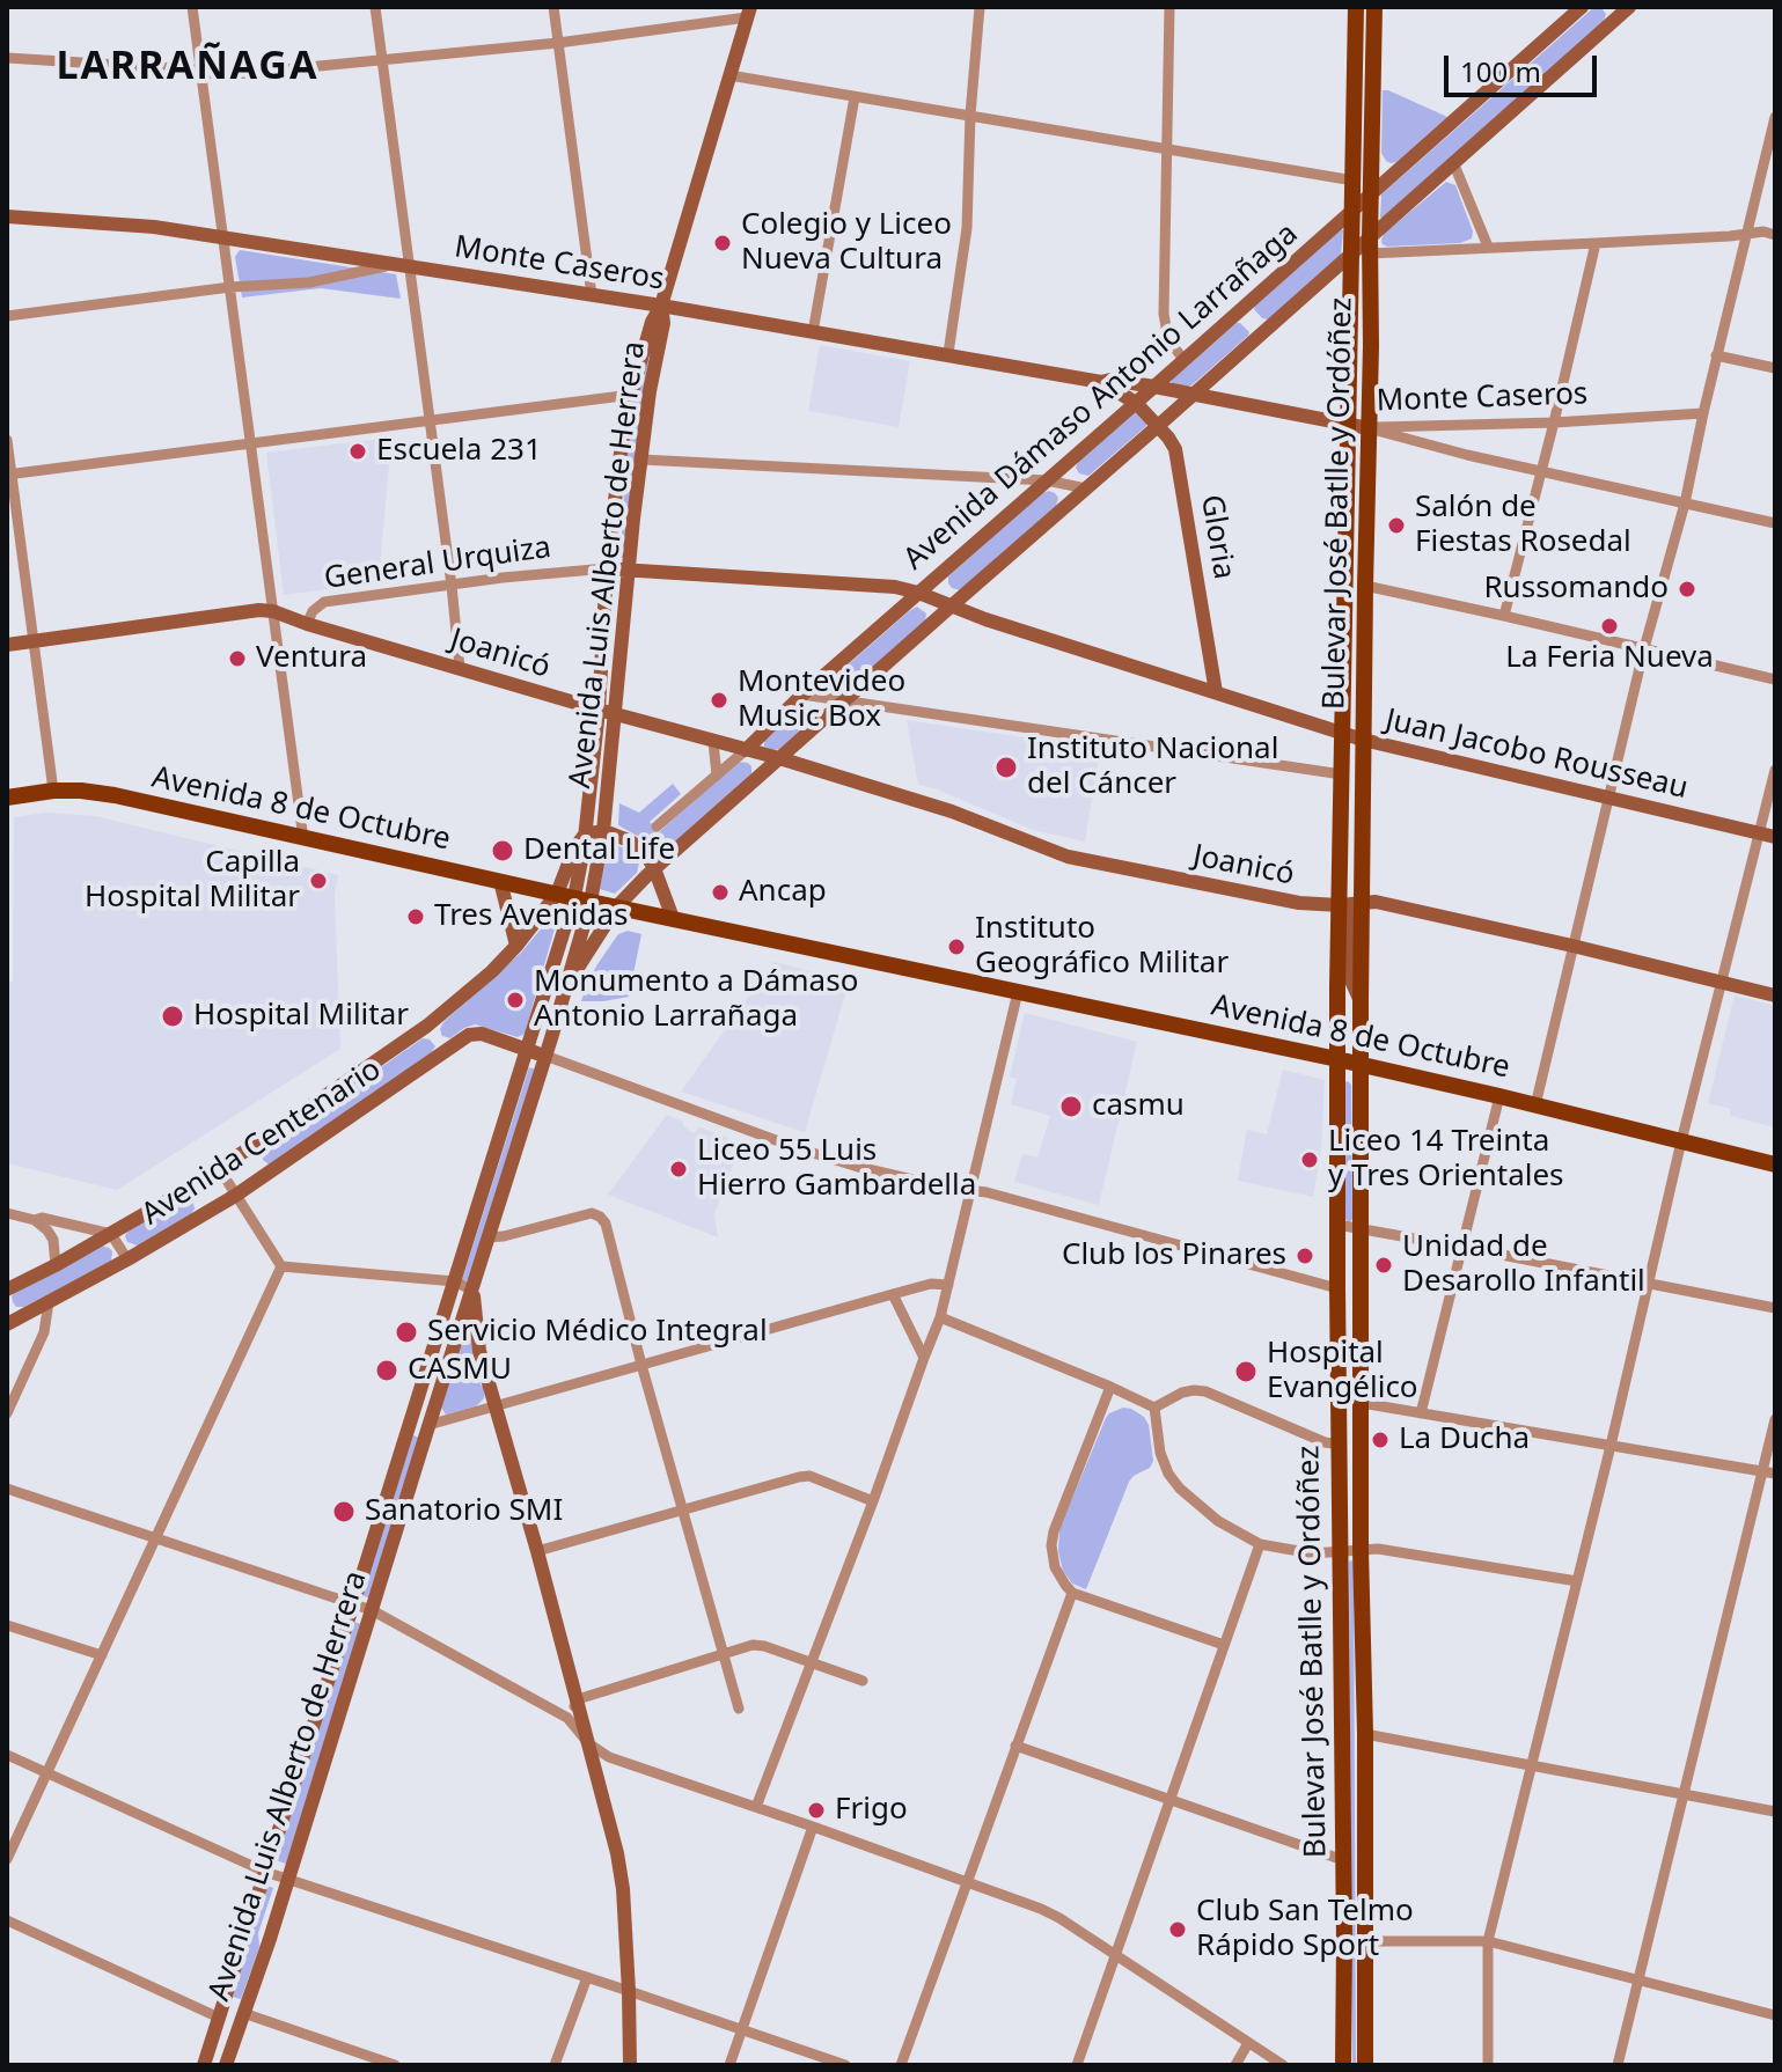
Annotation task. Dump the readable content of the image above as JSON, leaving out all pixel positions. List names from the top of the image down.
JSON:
{
  "streets": {
    "main road": ["Bulevar José Batlle y Ordóñez", "Avenida 8 de Octubre"],
    "street": [
      "Monte Caseros",
      "Avenida Dámaso Antonio Larrañaga",
      "Gloria",
      "General Urquiza",
      "Avenida Luis Alberto de Herrera",
      "Joanicó",
      "Juan Jacobo Rousseau",
      "Avenida Centenario"
    ]
  },
  "crossings": [
    ["Monte Caseros", "Avenida Dámaso Antonio Larrañaga"],
    ["Monte Caseros", "Bulevar José Batlle y Ordóñez"],
    ["Monte Caseros", "Gloria"],
    ["Monte Caseros", "Avenida Luis Alberto de Herrera"],
    ["Avenida Dámaso Antonio Larrañaga", "Bulevar José Batlle y Ordóñez"],
    ["Avenida Dámaso Antonio Larrañaga", "Gloria"],
    ["Avenida Dámaso Antonio Larrañaga", "General Urquiza"],
    ["Avenida Dámaso Antonio Larrañaga", "Avenida Luis Alberto de Herrera"],
    ["Avenida Dámaso Antonio Larrañaga", "Joanicó"],
    ["Avenida Dámaso Antonio Larrañaga", "Juan Jacobo Rousseau"],
    ["Avenida Dámaso Antonio Larrañaga", "Avenida 8 de Octubre"],
    ["Bulevar José Batlle y Ordóñez", "Joanicó"],
    ["Bulevar José Batlle y Ordóñez", "Juan Jacobo Rousseau"],
    ["Bulevar José Batlle y Ordóñez", "Avenida 8 de Octubre"],
    ["Gloria", "Juan Jacobo Rousseau"],
    ["General Urquiza", "Avenida Luis Alberto de Herrera"],
    ["General Urquiza", "Joanicó"],
    ["General Urquiza", "Juan Jacobo Rousseau"],
    ["Avenida Luis Alberto de Herrera", "Joanicó"],
    ["Avenida Luis Alberto de Herrera", "Avenida 8 de Octubre"],
    ["Avenida Luis Alberto de Herrera", "Avenida Centenario"],
    ["Avenida 8 de Octubre", "Avenida Centenario"]
  ],
  "districts": ["LARRAÑAGA"],
  "places": [
    "Colegio y Liceo Nueva Cultura",
    "Escuela 231",
    "Salón de Fiestas Rosedal",
    "Russomando",
    "La Feria Nueva",
    "Ventura",
    "Montevideo Music Box",
    "Instituto Nacional del Cáncer",
    "Dental Life",
    "Capilla Hospital Militar",
    "Ancap",
    "Tres Avenidas",
    "Instituto Geográfico Militar",
    "Monumento a Dámaso Antonio Larrañaga",
    "Hospital Militar",
    "casmu",
    "Liceo 14 Treinta y Tres Orientales",
    "Liceo 55 Luis Hierro Gambardella",
    "Club los Pinares",
    "Unidad de Desarollo Infantil",
    "Servicio Médico Integral",
    "CASMU",
    "Hospital Evangélico",
    "La Ducha",
    "Sanatorio SMI",
    "Frigo",
    "Club San Telmo Rápido Sport"
  ],
  "scale_bar": "100 m"
}
